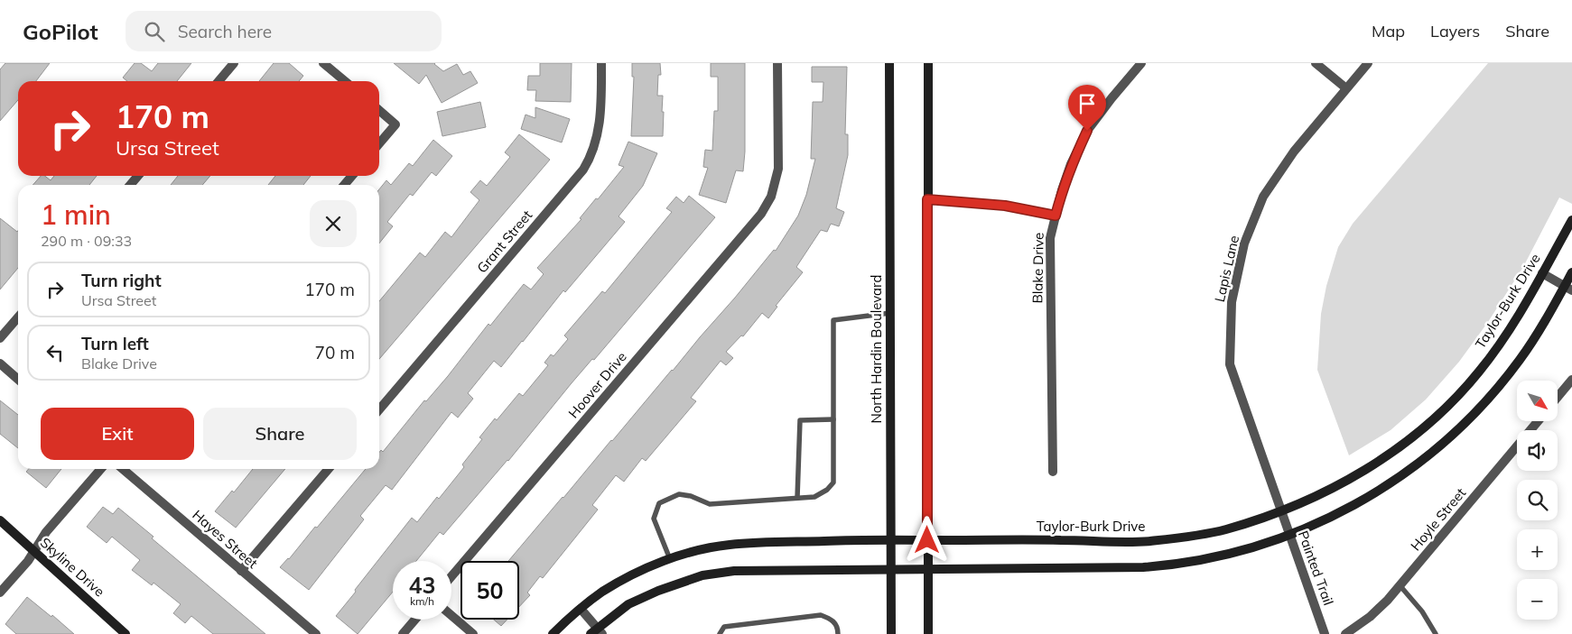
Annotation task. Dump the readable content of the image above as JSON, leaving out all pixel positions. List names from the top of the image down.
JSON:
{
  "streets": {
    "street": [
      "Grant Street",
      "Blake Drive",
      "Lapis Lane",
      "Taylor-Burk Drive",
      "North Hardin Boulevard",
      "Hoover Drive",
      "Hoyle Street",
      "Hayes Street",
      "Skyline Drive",
      "Painted Trail"
    ]
  },
  "crossings": [
    ["Lapis Lane", "Taylor-Burk Drive"],
    ["Lapis Lane", "Painted Trail"],
    ["Taylor-Burk Drive", "North Hardin Boulevard"],
    ["Taylor-Burk Drive", "Painted Trail"]
  ],
  "north": "bottom right",
  "page": {
    "header": "GoPilot",
    "search": "Search here",
    "nav": ["Map", "Layers", "Share"],
    "turn": ["170 m", "Ursa Street"],
    "heading": ["1 min", "290 m · 09:33"],
    "list": [
      {
        "name": "Turn right",
        "note": "Ursa Street",
        "value": "170 m"
      },
      {
        "name": "Turn left",
        "note": "Blake Drive",
        "value": "70 m"
      }
    ],
    "map_buttons": ["+", "−"],
    "buttons": ["Exit", "Share"],
    "speed": "43 km/h",
    "limit": "50"
  }
}
